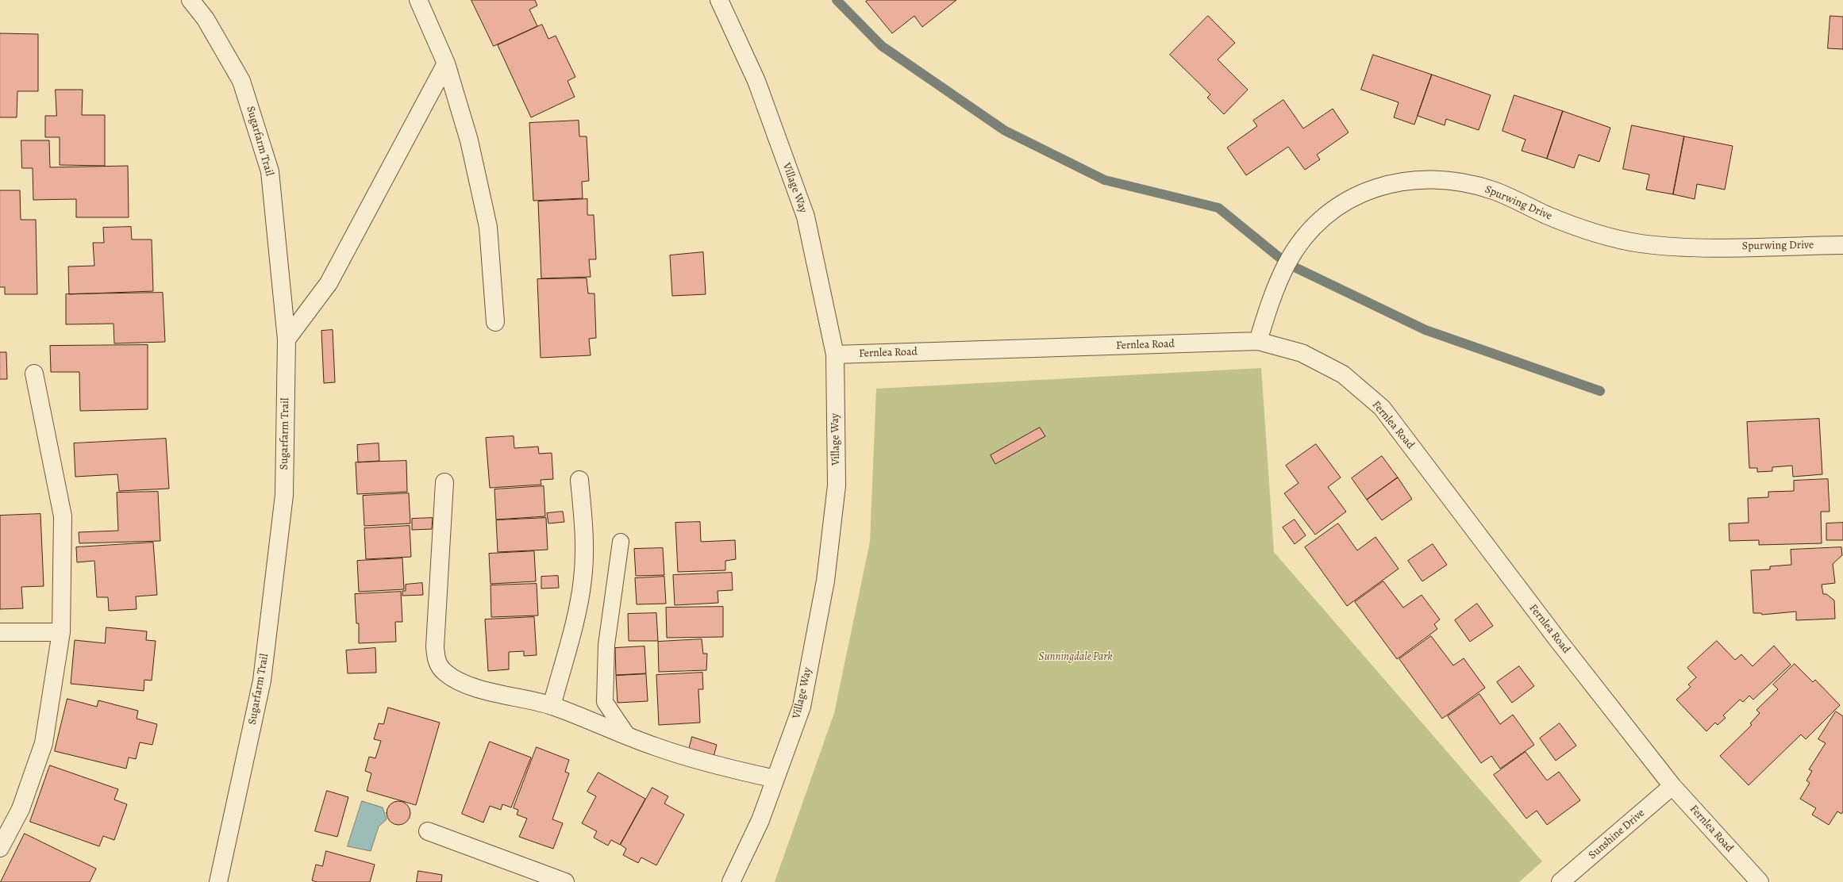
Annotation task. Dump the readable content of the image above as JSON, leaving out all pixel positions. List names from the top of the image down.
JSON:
{
  "streets": {
    "street": [
      "Sugarfarm Trail",
      "Village Way",
      "Spurwing Drive",
      "Fernlea Road",
      "Sunshine Drive"
    ]
  },
  "crossings": [
    ["Village Way", "Fernlea Road"],
    ["Spurwing Drive", "Fernlea Road"],
    ["Fernlea Road", "Sunshine Drive"]
  ],
  "parks": ["Sunningdale Park"]
}
